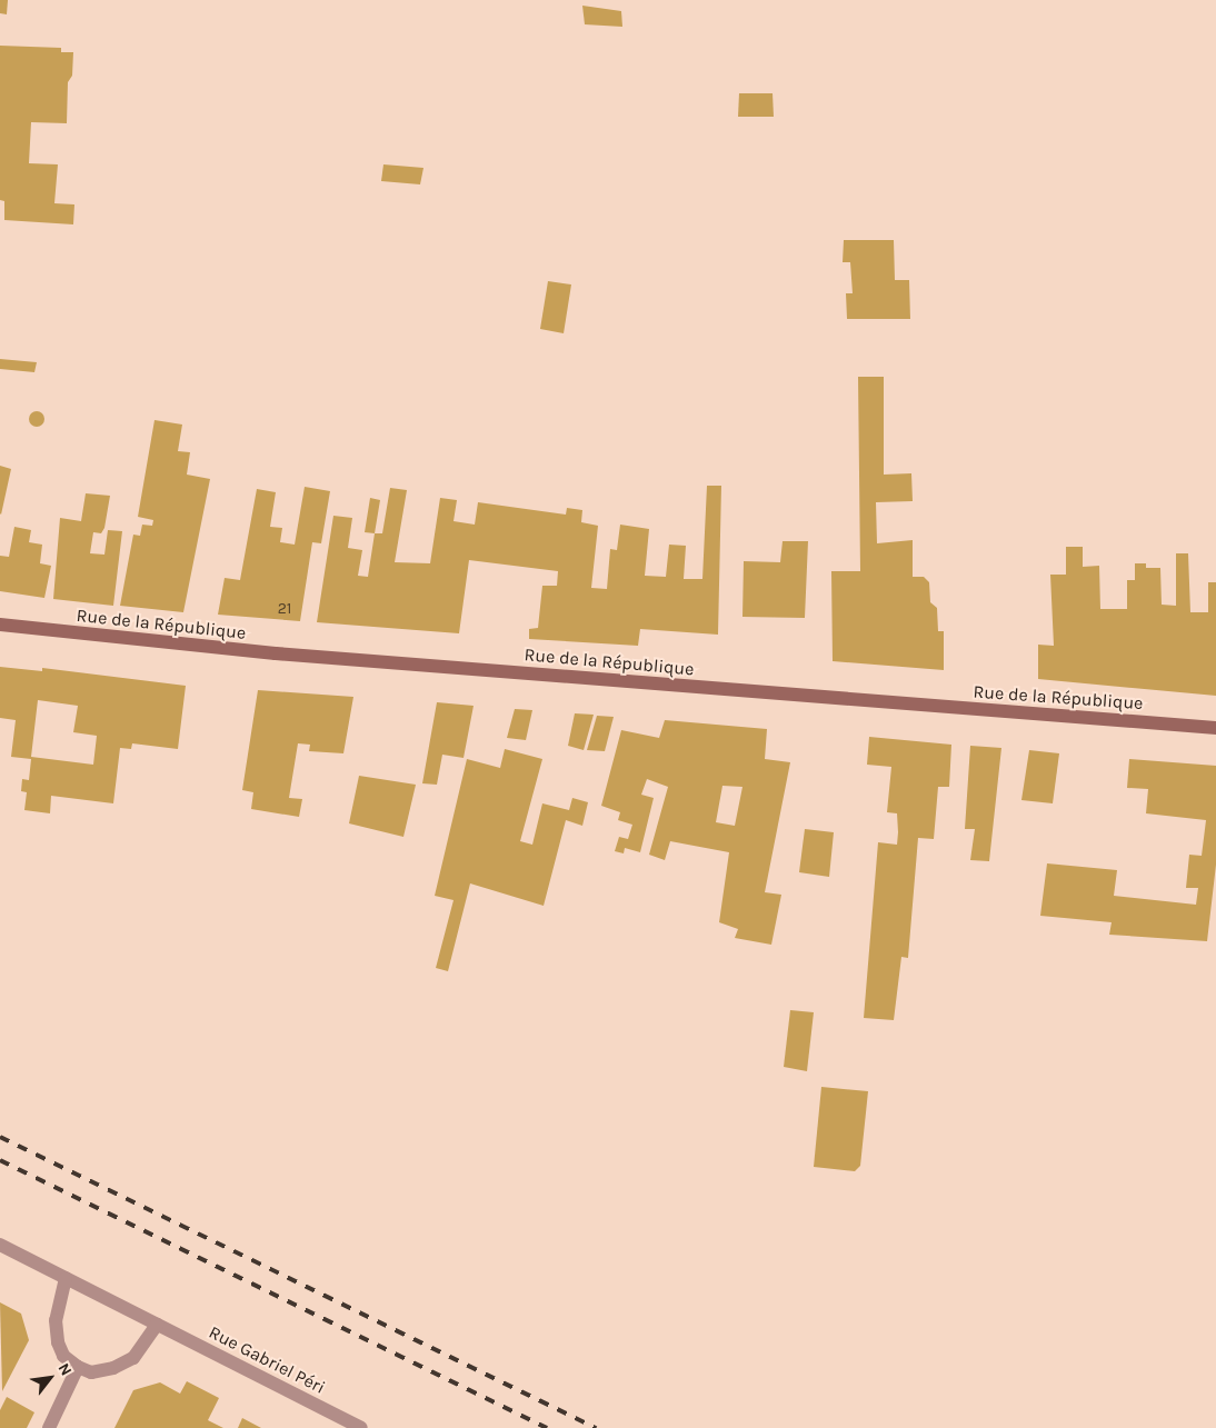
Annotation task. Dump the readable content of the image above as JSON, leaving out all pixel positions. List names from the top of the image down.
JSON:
{
  "streets": {
    "main road": ["Rue de la République"],
    "street": ["Rue Gabriel Péri"]
  },
  "house_numbers": ["21"],
  "north": "top right"
}
